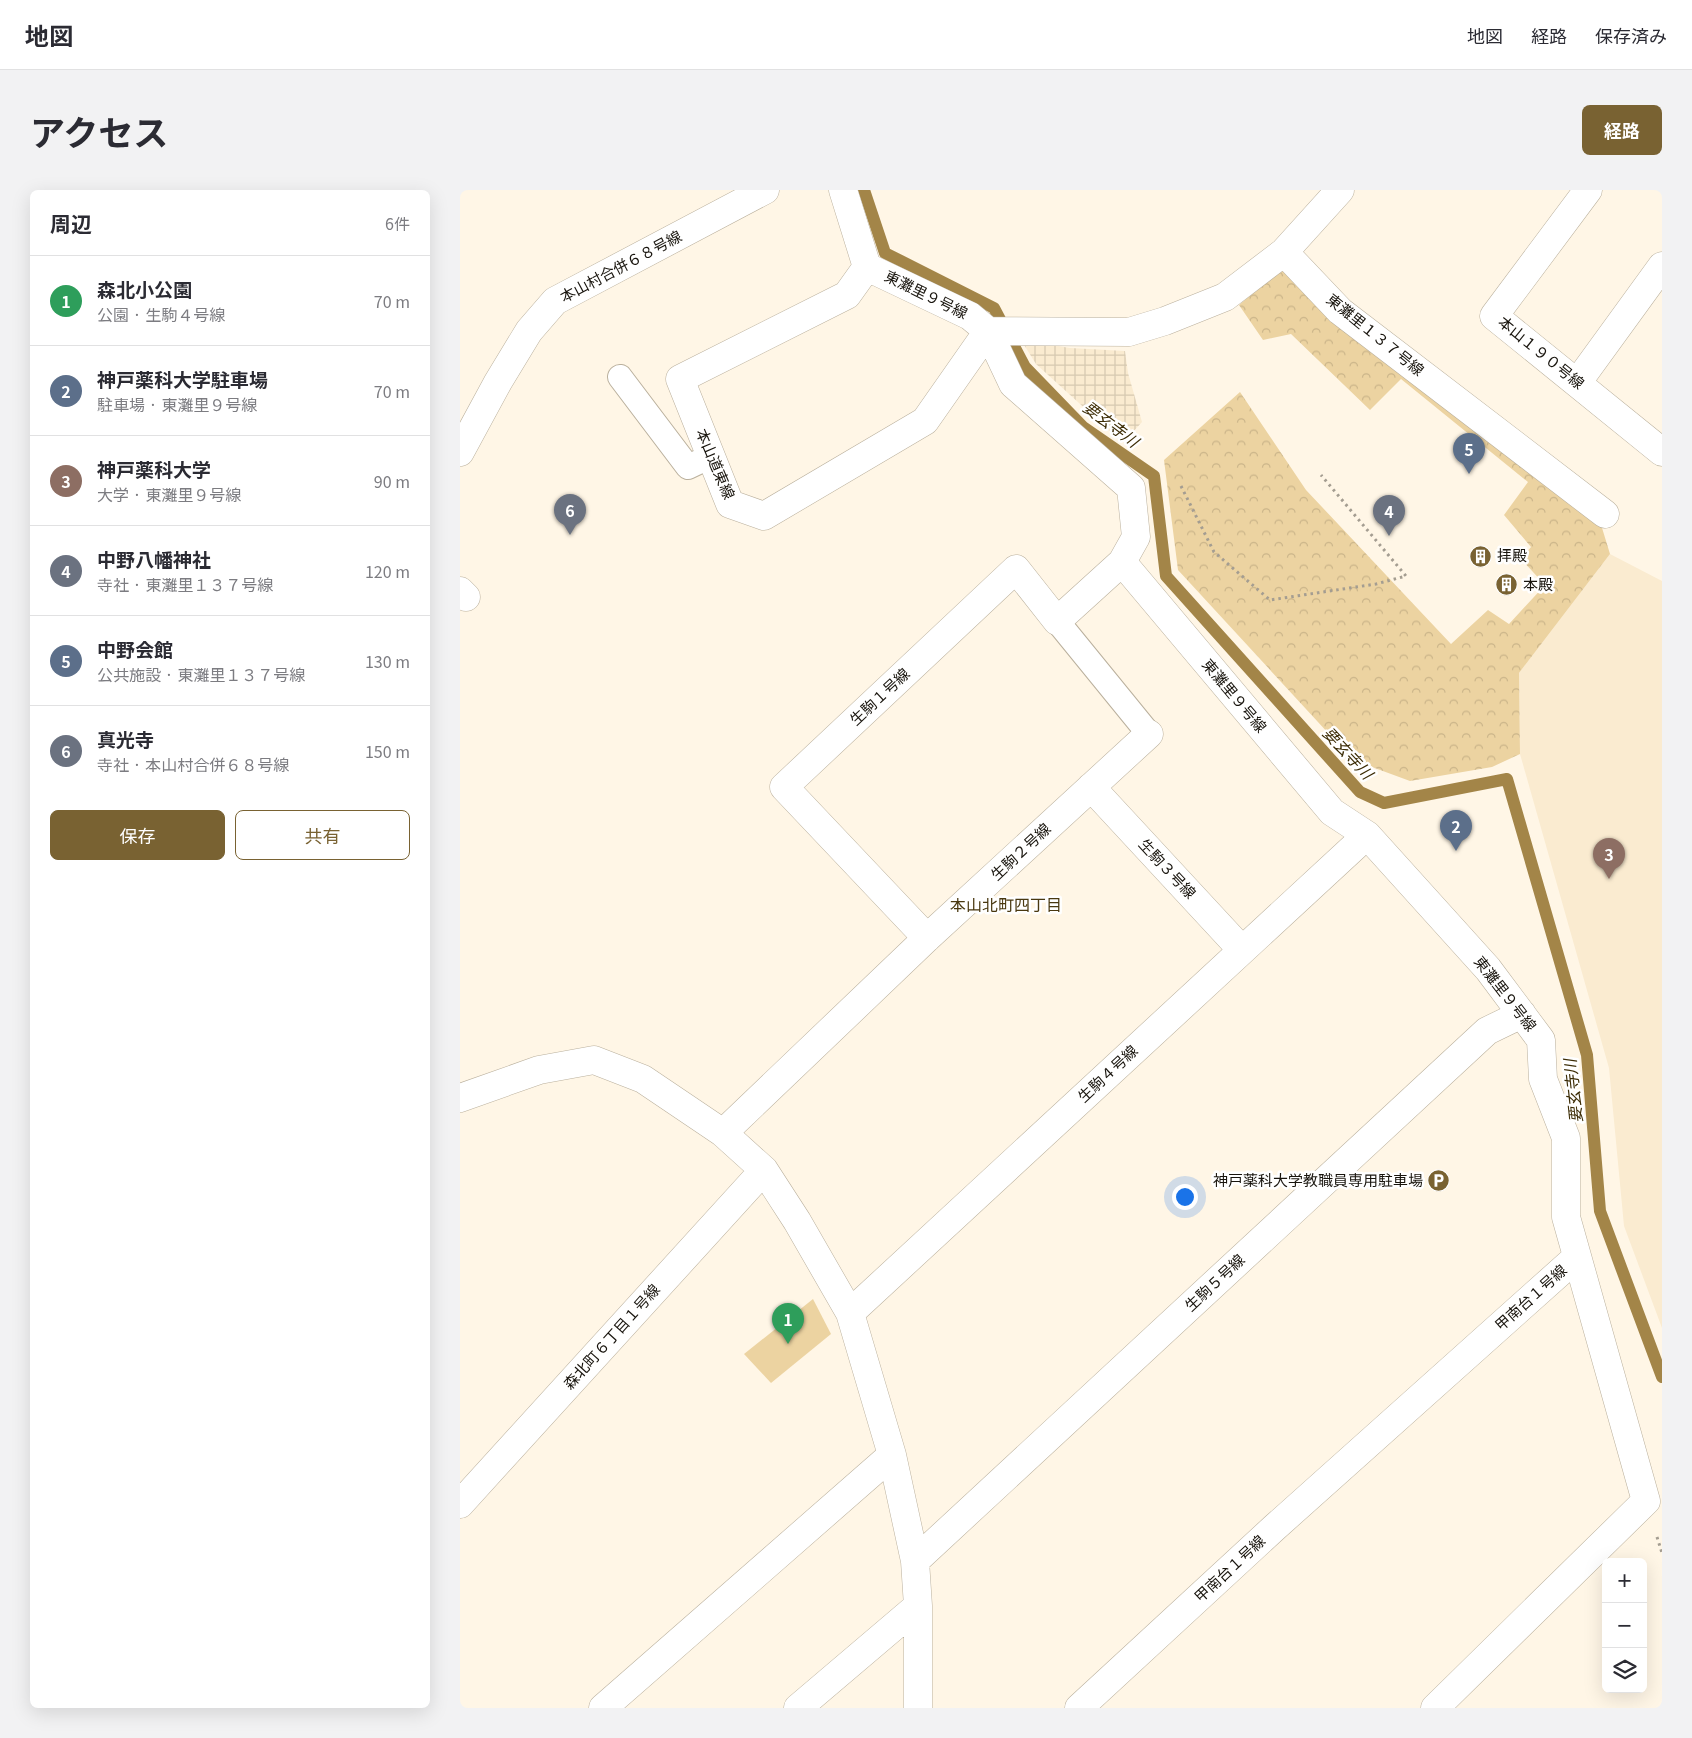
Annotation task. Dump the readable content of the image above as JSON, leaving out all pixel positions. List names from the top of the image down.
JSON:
{
  "streets": {
    "street": [
      "本山村合併６８号線",
      "東灘里９号線",
      "東灘里１３７号線",
      "本山１９０号線",
      "本山道東線",
      "生駒１号線",
      "生駒２号線",
      "生駒３号線",
      "生駒４号線",
      "生駒５号線",
      "甲南台１号線",
      "森北町６丁目１号線"
    ]
  },
  "crossings": [
    ["東灘里９号線", "本山道東線"],
    ["東灘里９号線", "生駒４号線"],
    ["東灘里９号線", "生駒５号線"],
    ["東灘里９号線", "甲南台１号線"],
    ["生駒１号線", "生駒２号線"],
    ["生駒２号線", "生駒３号線"],
    ["生駒３号線", "生駒４号線"]
  ],
  "districts": ["本山北町四丁目"],
  "water": ["要玄寺川"],
  "places": {
    "building": ["拝殿", "本殿"],
    "parking": ["神戸薬科大学教職員専用駐車場"]
  },
  "page": {
    "header": "地図",
    "nav": ["地図", "経路", "保存済み"],
    "title": "アクセス",
    "buttons": [
      "経路",
      ["保存", "共有"]
    ],
    "heading": ["周辺", "6件"],
    "list": [
      {
        "mark": "1",
        "name": "森北小公園",
        "note": "公園 · 生駒４号線",
        "value": "70 m"
      },
      {
        "mark": "2",
        "name": "神戸薬科大学駐車場",
        "note": "駐車場 · 東灘里９号線",
        "value": "70 m"
      },
      {
        "mark": "3",
        "name": "神戸薬科大学",
        "note": "大学 · 東灘里９号線",
        "value": "90 m"
      },
      {
        "mark": "4",
        "name": "中野八幡神社",
        "note": "寺社 · 東灘里１３７号線",
        "value": "120 m"
      },
      {
        "mark": "5",
        "name": "中野会館",
        "note": "公共施設 · 東灘里１３７号線",
        "value": "130 m"
      },
      {
        "mark": "6",
        "name": "真光寺",
        "note": "寺社 · 本山村合併６８号線",
        "value": "150 m"
      }
    ],
    "pins": [
      "5",
      "6",
      "4",
      "2",
      "3",
      "1"
    ],
    "map_buttons": ["+", "−"]
  }
}
